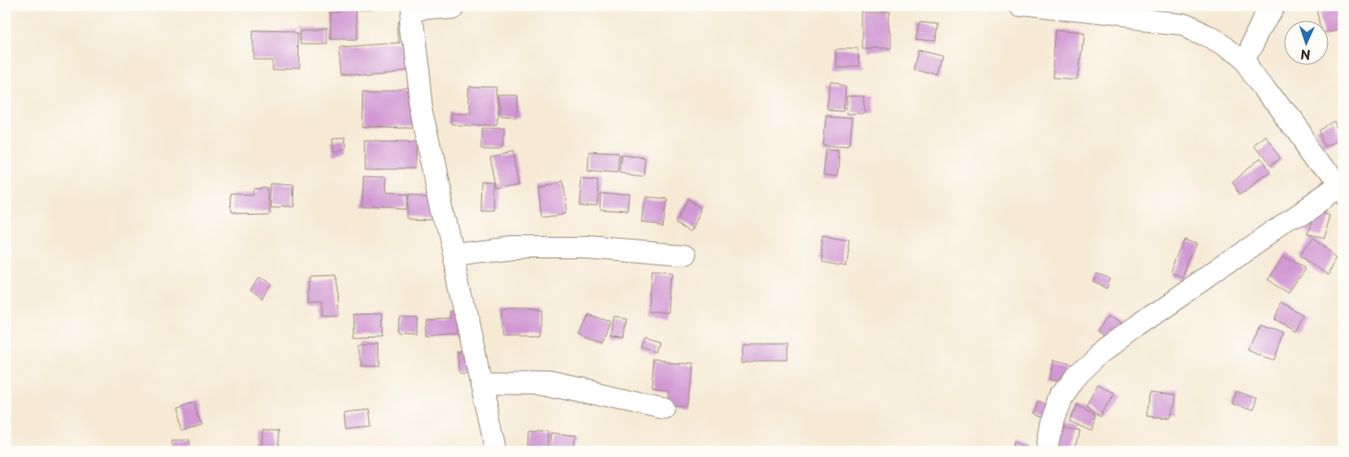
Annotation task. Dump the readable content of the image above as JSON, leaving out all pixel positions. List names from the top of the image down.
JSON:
{
  "north": "bottom"
}
